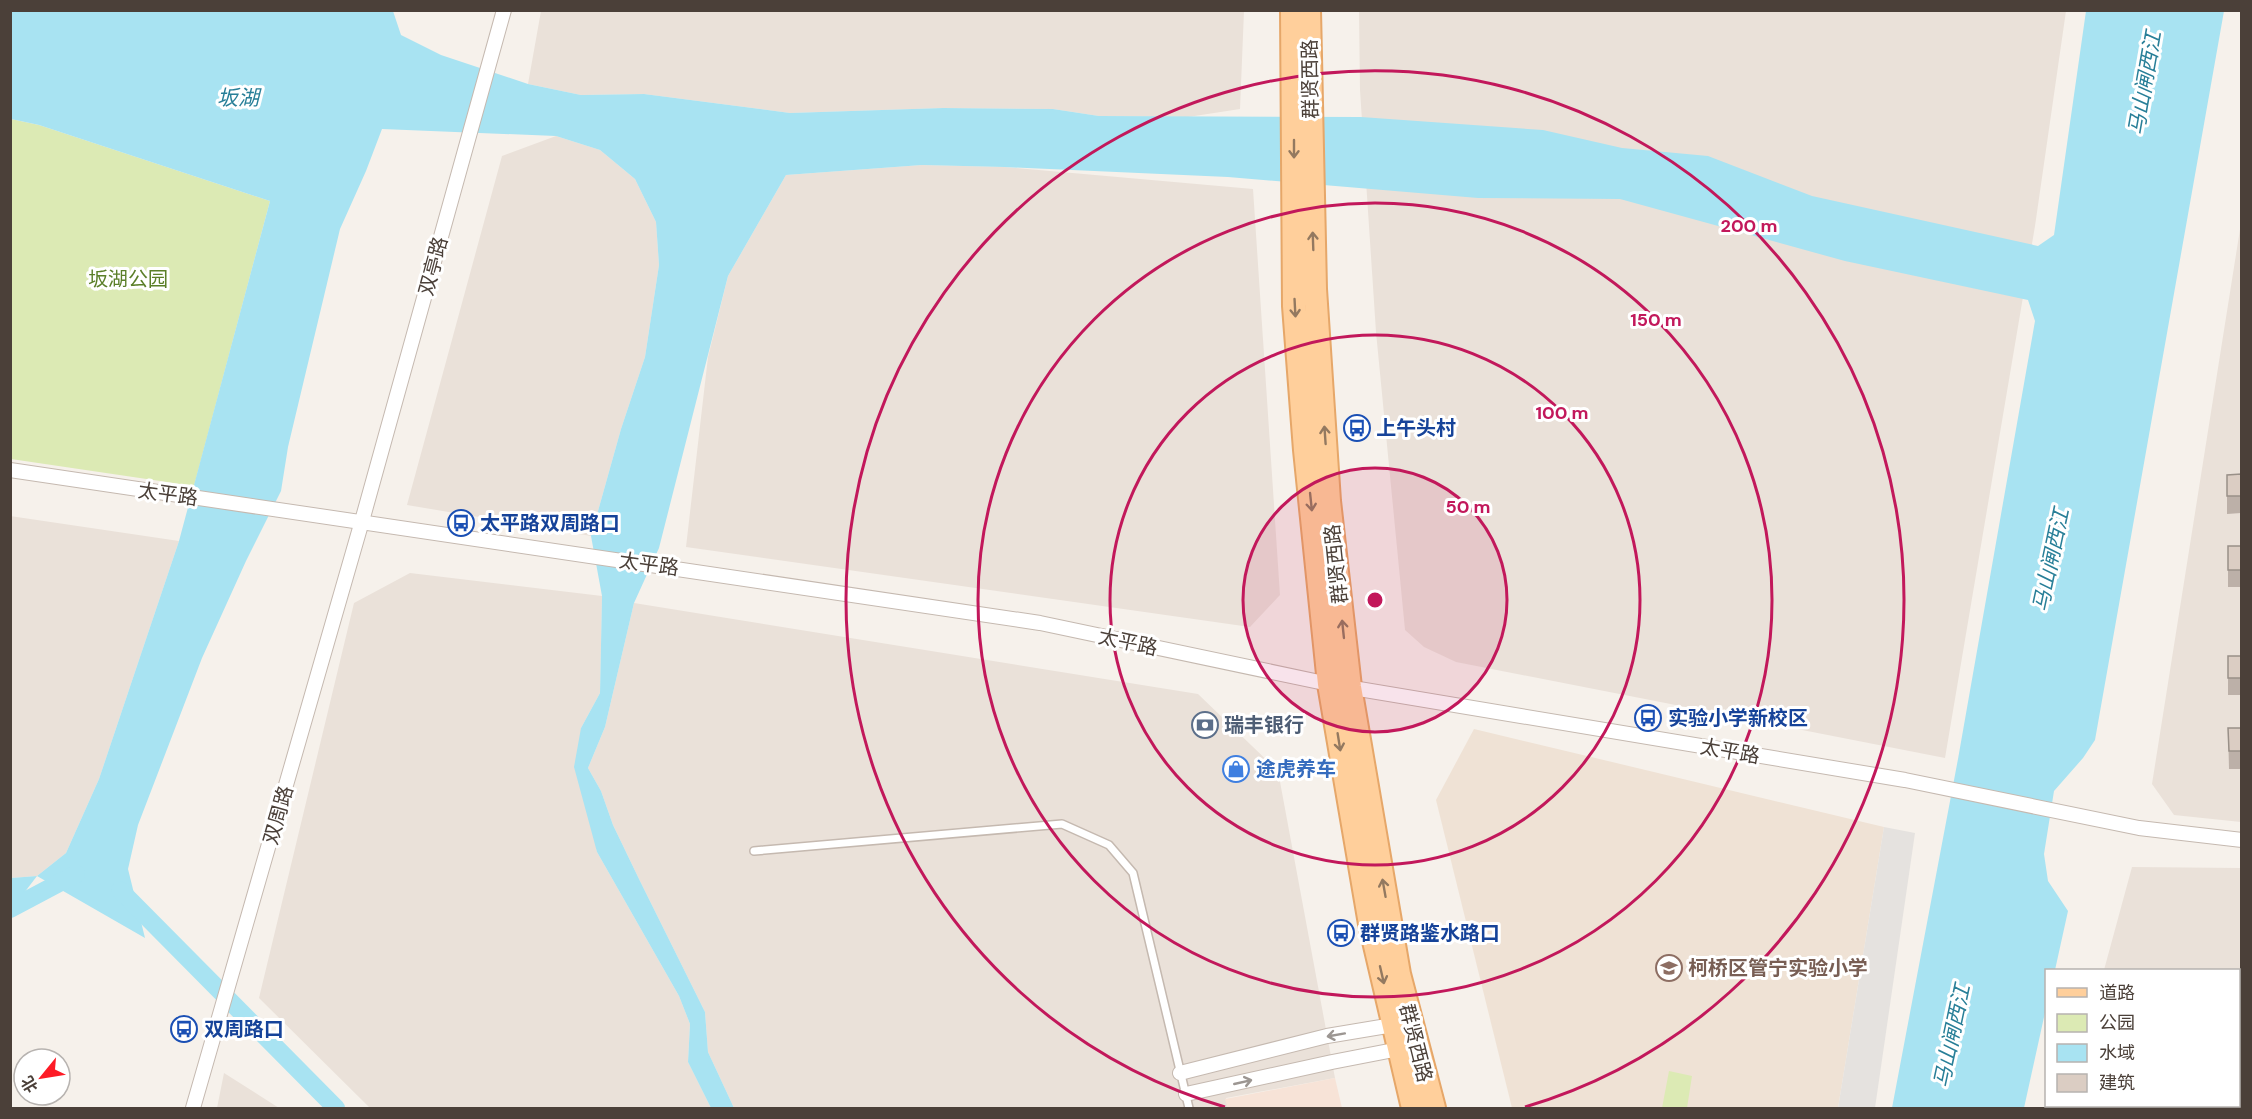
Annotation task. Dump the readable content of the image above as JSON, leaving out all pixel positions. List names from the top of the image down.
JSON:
{
  "streets": {
    "main road": ["群贤西路"],
    "street": ["双亭路", "太平路", "双周路"]
  },
  "crossings": [
    ["群贤西路", "太平路"],
    ["双亭路", "太平路"],
    ["双亭路", "双周路"],
    ["太平路", "双周路"]
  ],
  "water": ["马山闸西江", "坂湖"],
  "parks": ["坂湖公园"],
  "places": {
    "bus stop": [
      "上午头村",
      "太平路双周路口",
      "实验小学新校区",
      "群贤路鉴水路口",
      "双周路口"
    ],
    "bank": ["瑞丰银行"],
    "shop": ["途虎养车"],
    "school or university": ["柯桥区管宁实验小学"]
  },
  "legend": [
    "道路",
    "公园",
    "水域",
    "建筑"
  ],
  "north": "bottom left",
  "rings": [
    "200 m",
    "150 m",
    "100 m",
    "50 m"
  ]
}
